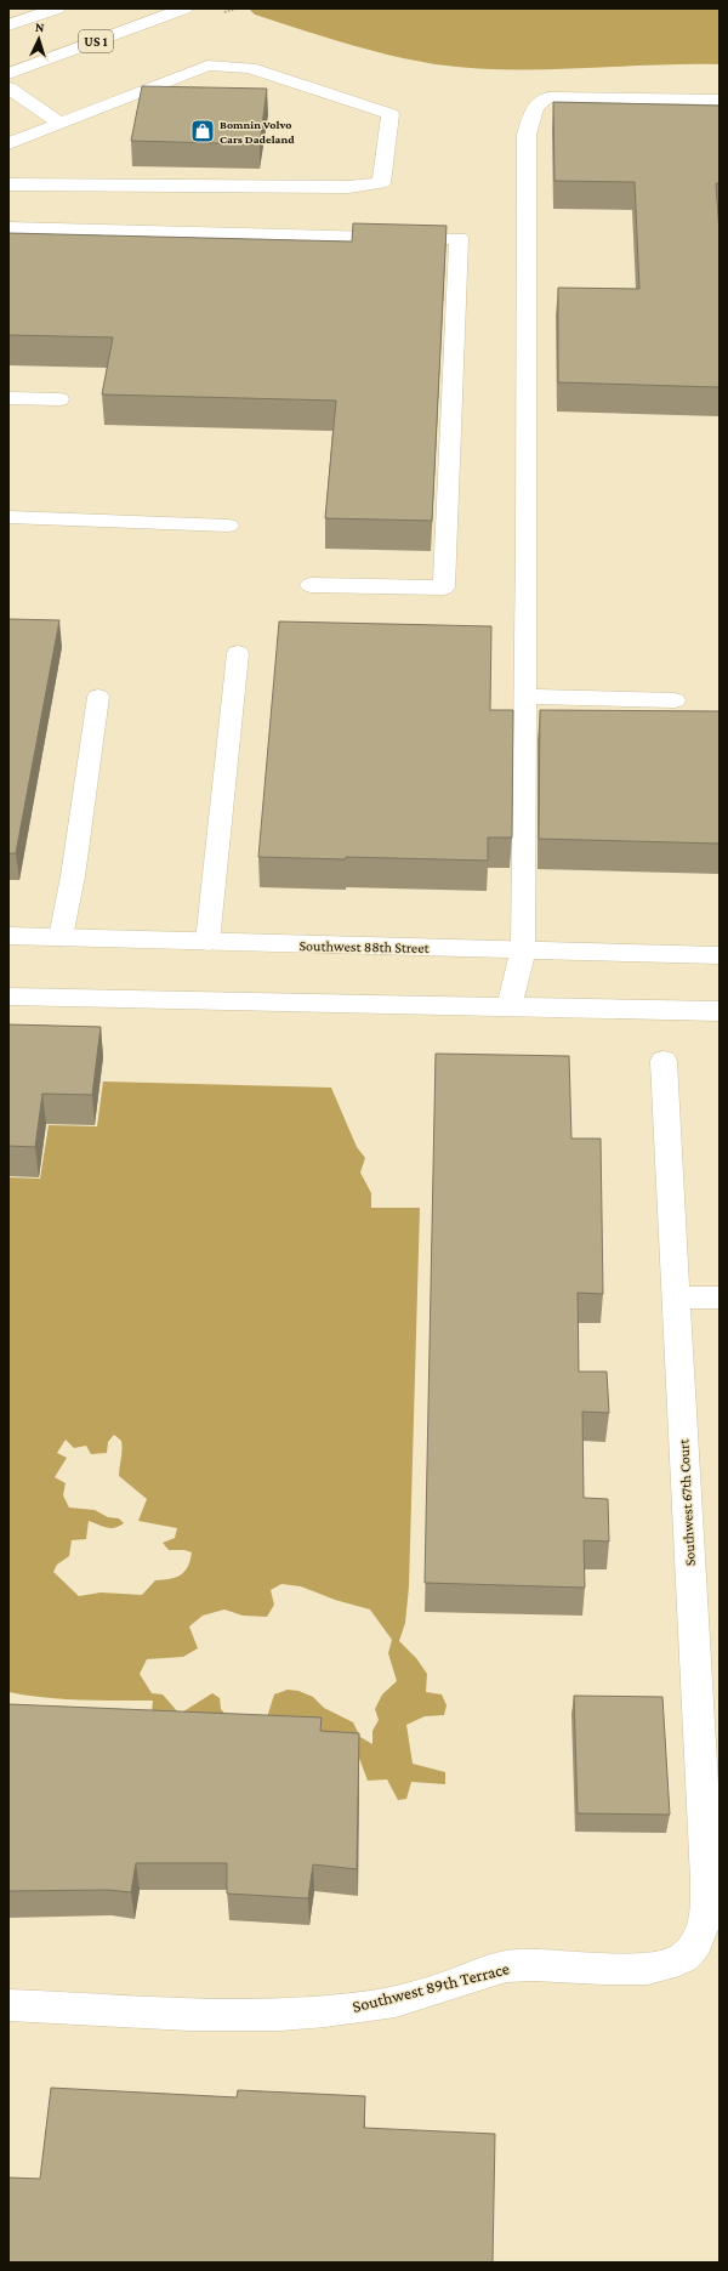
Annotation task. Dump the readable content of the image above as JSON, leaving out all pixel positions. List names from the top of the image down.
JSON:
{
  "streets": {
    "main road": [
      "US 1",
      "Southwest 88th Street",
      "Southwest 67th Court",
      "Southwest 89th Terrace"
    ]
  },
  "crossings": [
    ["Southwest 67th Court", "Southwest 89th Terrace"]
  ],
  "places": {
    "shop": ["Bomnin Volvo Cars Dadeland"]
  },
  "north": "top"
}
